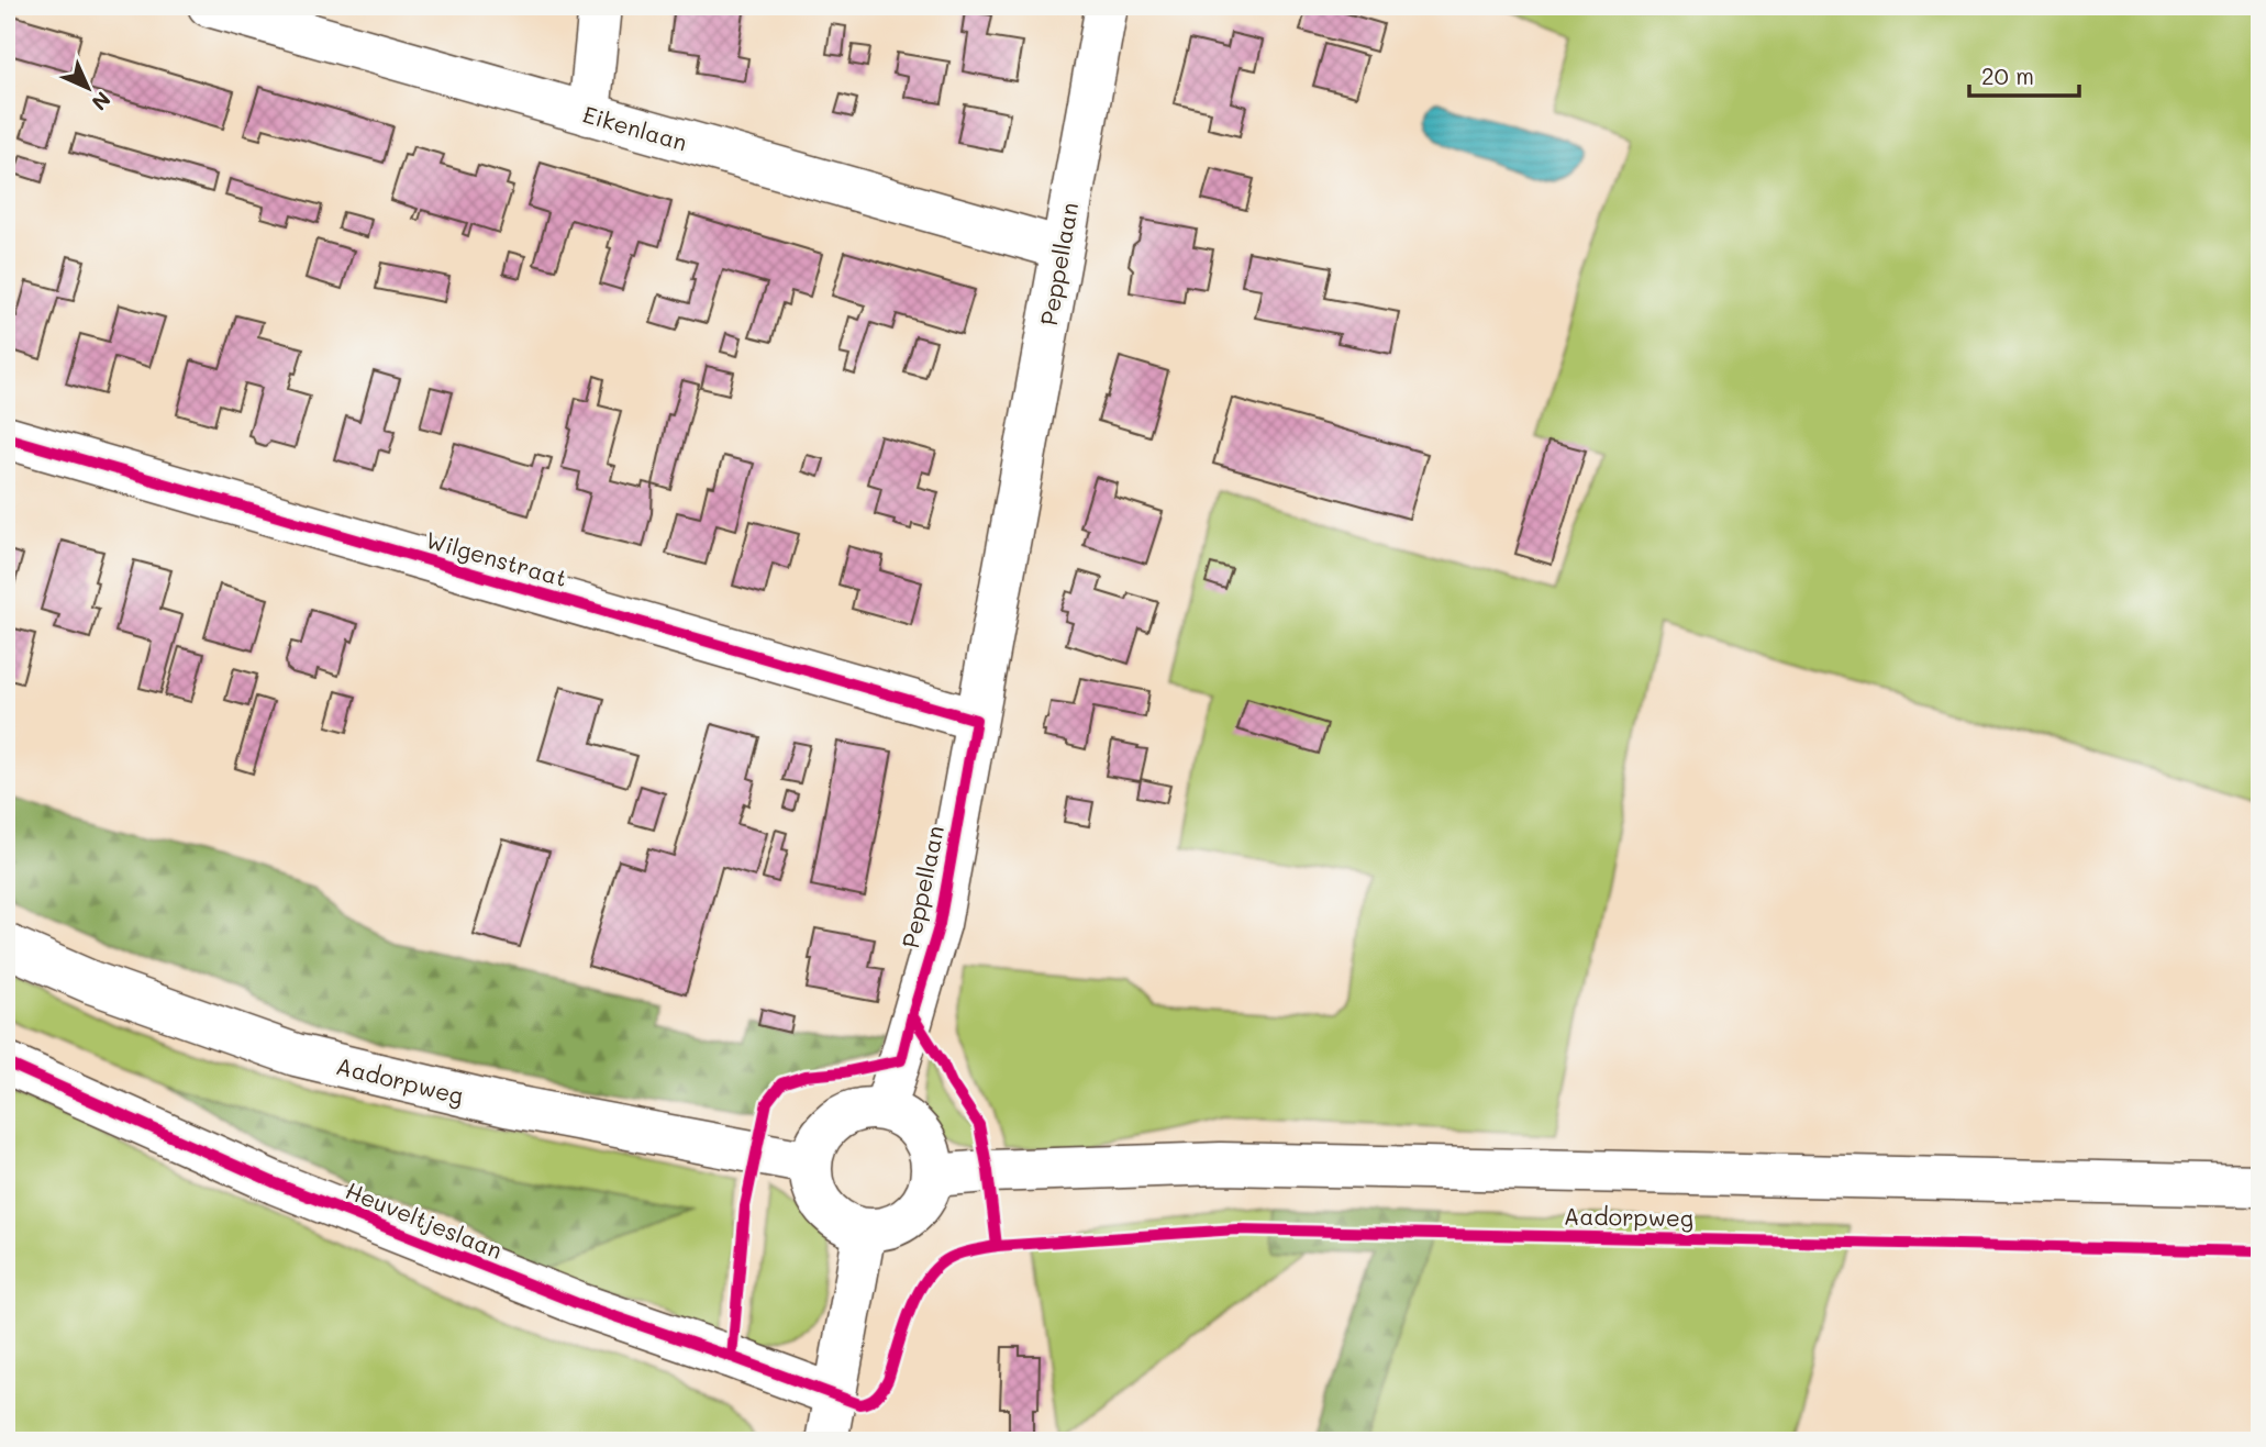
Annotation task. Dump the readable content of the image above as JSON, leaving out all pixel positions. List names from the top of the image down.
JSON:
{
  "streets": {
    "street": [
      "Eikenlaan",
      "Peppellaan",
      "Wilgenstraat",
      "Aadorpweg",
      "Heuveltjeslaan"
    ]
  },
  "crossings": [
    ["Eikenlaan", "Peppellaan"],
    ["Peppellaan", "Wilgenstraat"],
    ["Peppellaan", "Aadorpweg"]
  ],
  "scale_bar": "20 m",
  "north": "bottom right"
}
